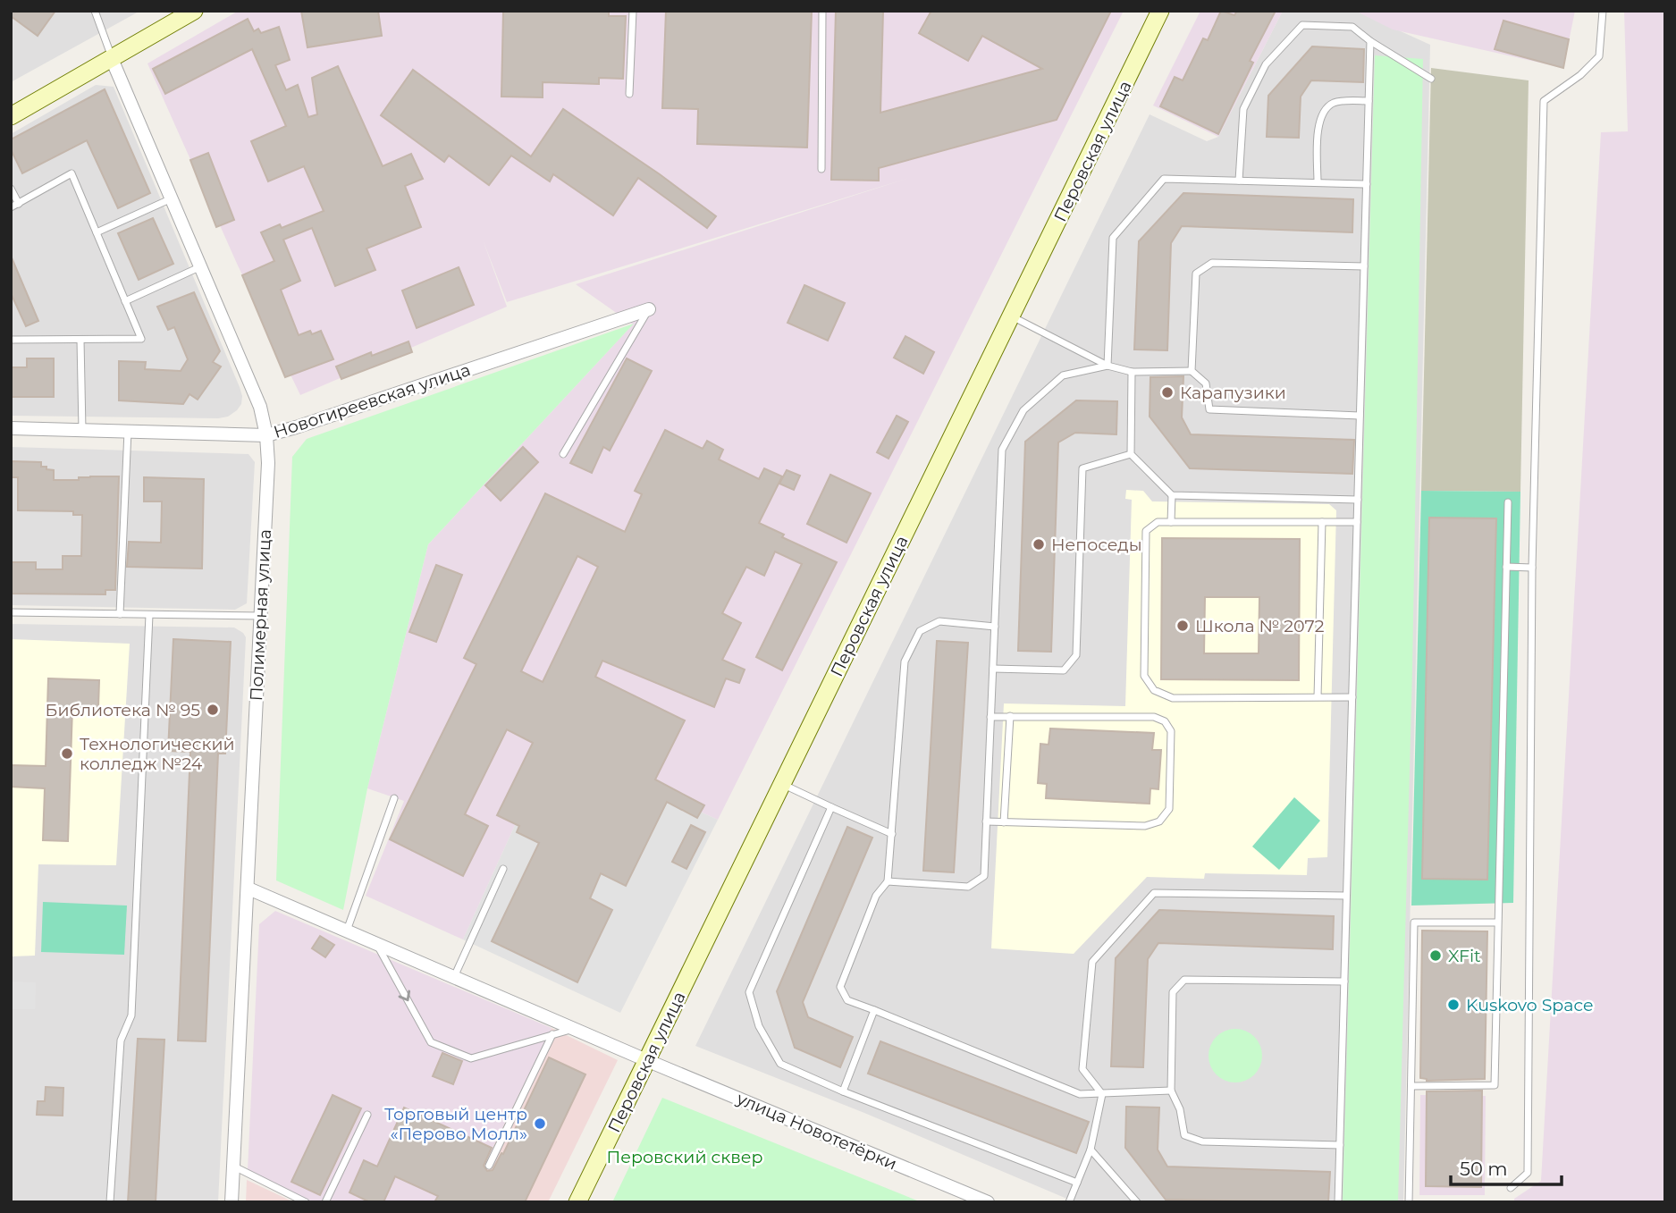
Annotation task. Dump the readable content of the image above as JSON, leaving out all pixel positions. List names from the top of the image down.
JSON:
{
  "streets": {
    "main road": ["Перовская улица"],
    "street": ["Новогиреевская улица", "Полимерная улица", "улица Новотетёрки"]
  },
  "crossings": [
    ["Перовская улица", "улица Новотетёрки"],
    ["Новогиреевская улица", "Полимерная улица"],
    ["Полимерная улица", "улица Новотетёрки"]
  ],
  "parks": ["Перовский сквер"],
  "places": [
    "Карапузики",
    "Непоседы",
    "Школа № 2072",
    "Библиотека № 95",
    "Технологический колледж №24",
    "XFit",
    "Kuskovo Space",
    "Торговый центр «Перово Молл»"
  ],
  "scale_bar": "50 m"
}
